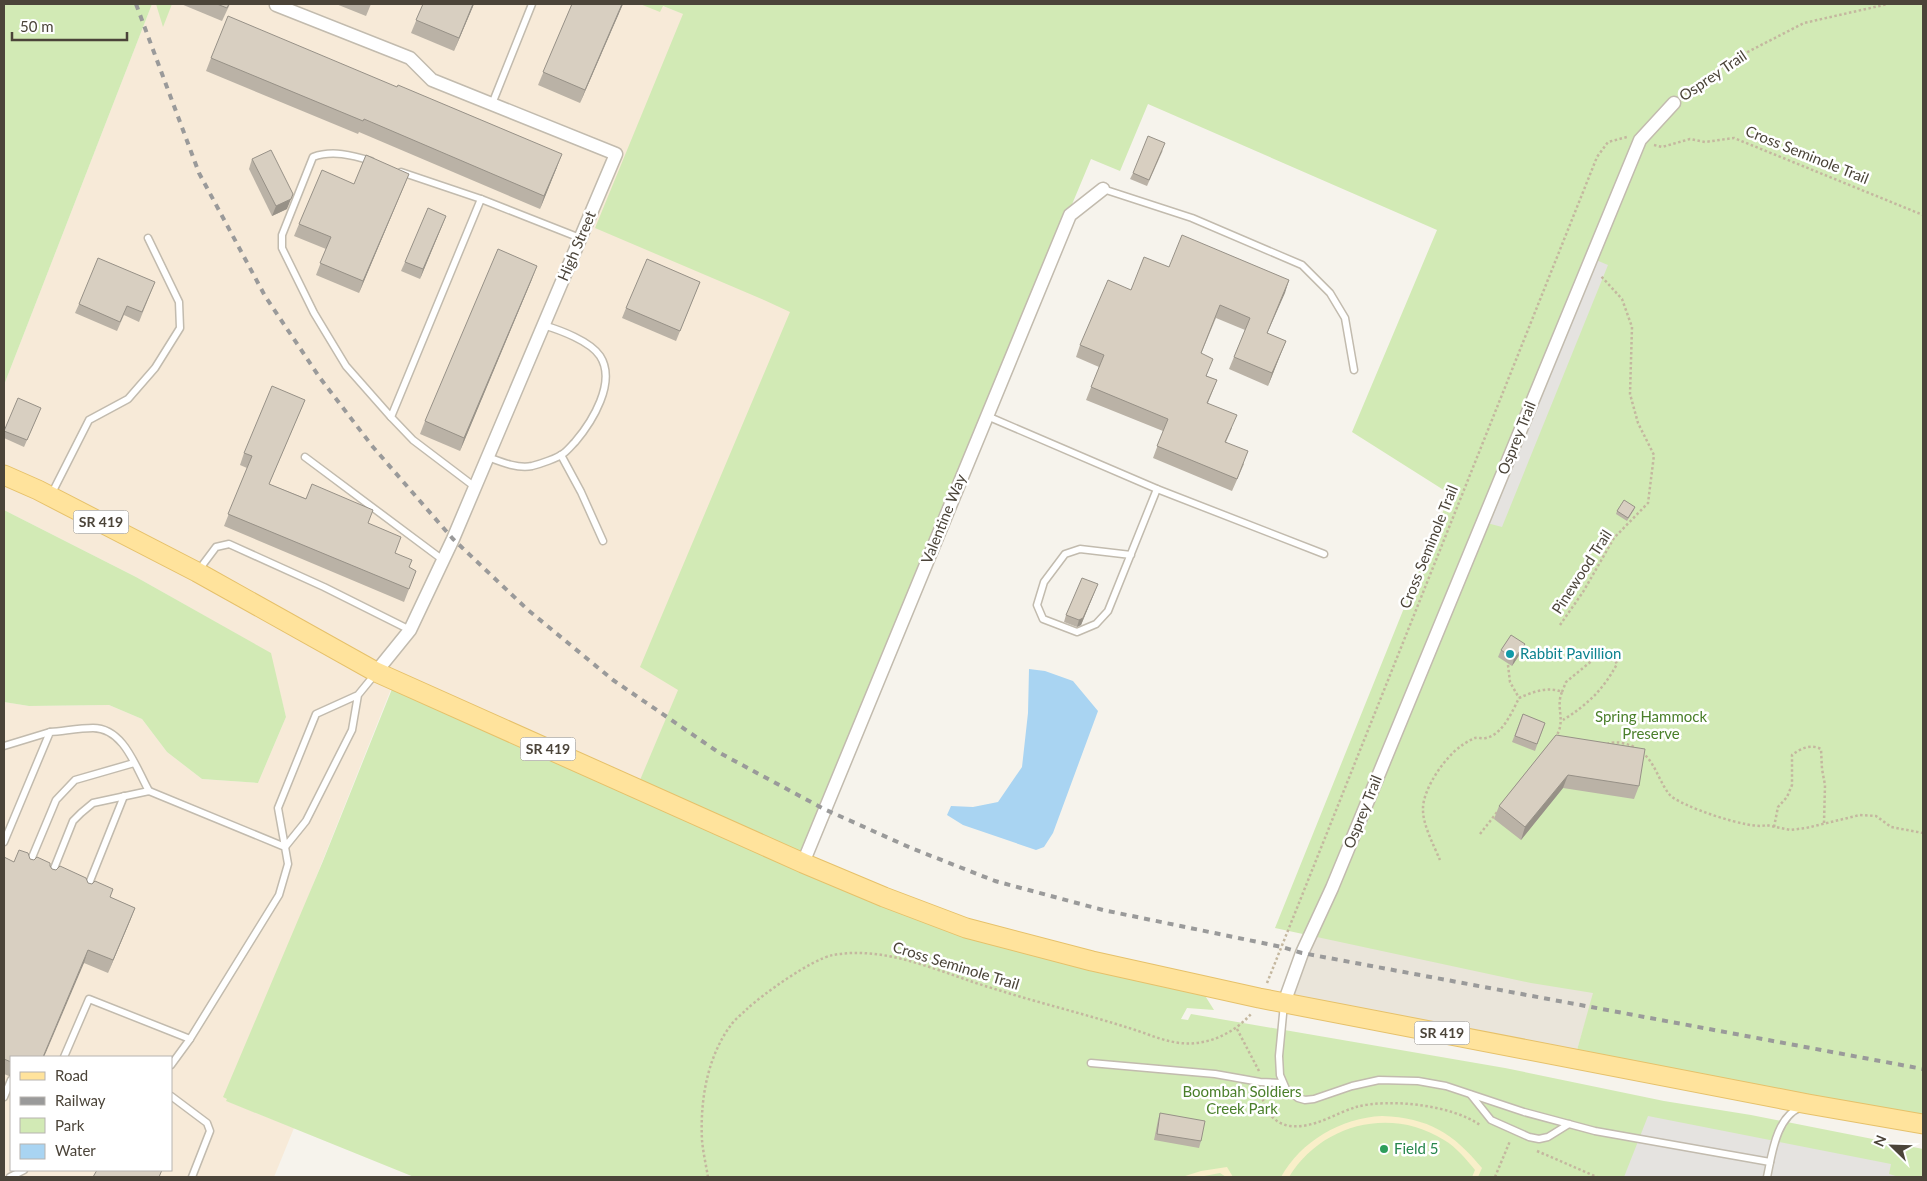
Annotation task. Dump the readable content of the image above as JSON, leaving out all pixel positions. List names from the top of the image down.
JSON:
{
  "streets": {
    "main road": ["SR 419"],
    "street": ["Osprey Trail", "High Street", "Valentine Way"],
    "path": ["Cross Seminole Trail", "Pinewood Trail"]
  },
  "crossings": [
    ["Osprey Trail", "SR 419"],
    ["Osprey Trail", "Pinewood Trail"],
    ["High Street", "SR 419"],
    ["Valentine Way", "SR 419"]
  ],
  "parks": ["Spring Hammock Preserve", "Boombah Soldiers Creek Park"],
  "places": ["Rabbit Pavillion", "Field 5"],
  "legend": [
    "Road",
    "Railway",
    "Park",
    "Water"
  ],
  "scale_bar": "50 m",
  "north": "top left"
}
